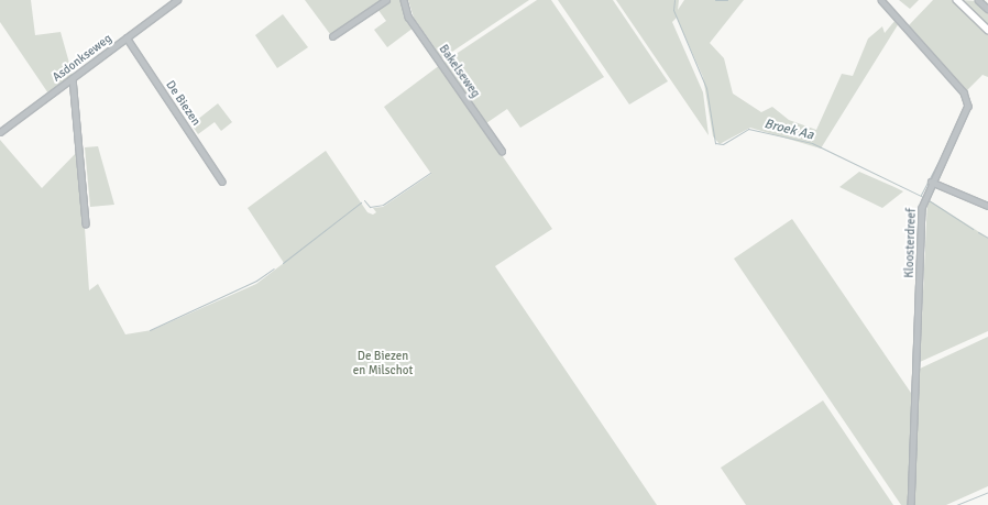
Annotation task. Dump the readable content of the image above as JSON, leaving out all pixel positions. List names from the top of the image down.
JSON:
{
  "streets": {
    "street": [
      "Asdonkseweg",
      "Bakelseweg",
      "De Biezen",
      "Kloosterdreef"
    ]
  },
  "crossings": [
    ["Asdonkseweg", "De Biezen"]
  ],
  "water": ["Broek Aa"],
  "parks": ["De Biezen en Milschot"]
}
